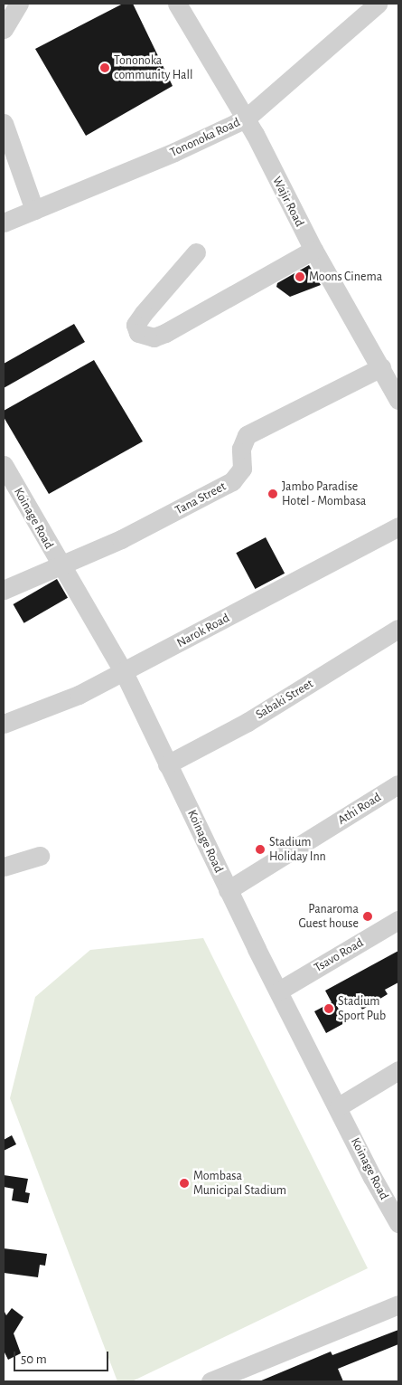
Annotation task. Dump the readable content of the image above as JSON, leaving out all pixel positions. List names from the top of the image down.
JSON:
{
  "streets": {
    "street": [
      "Tononoka Road",
      "Wajir Road",
      "Tana Street",
      "Koinage Road",
      "Narok Road",
      "Sabaki Street",
      "Athi Road",
      "Tsavo Road"
    ]
  },
  "crossings": [
    ["Tononoka Road", "Wajir Road"],
    ["Wajir Road", "Tana Street"],
    ["Tana Street", "Koinage Road"],
    ["Koinage Road", "Narok Road"],
    ["Koinage Road", "Sabaki Street"],
    ["Koinage Road", "Athi Road"],
    ["Koinage Road", "Tsavo Road"]
  ],
  "places": [
    "Tononoka community Hall",
    "Moons Cinema",
    "Jambo Paradise Hotel - Mombasa",
    "Stadium Holiday Inn",
    "Panaroma Guest house",
    "Stadium Sport Pub",
    "Mombasa Municipal Stadium"
  ],
  "scale_bar": "50 m"
}
